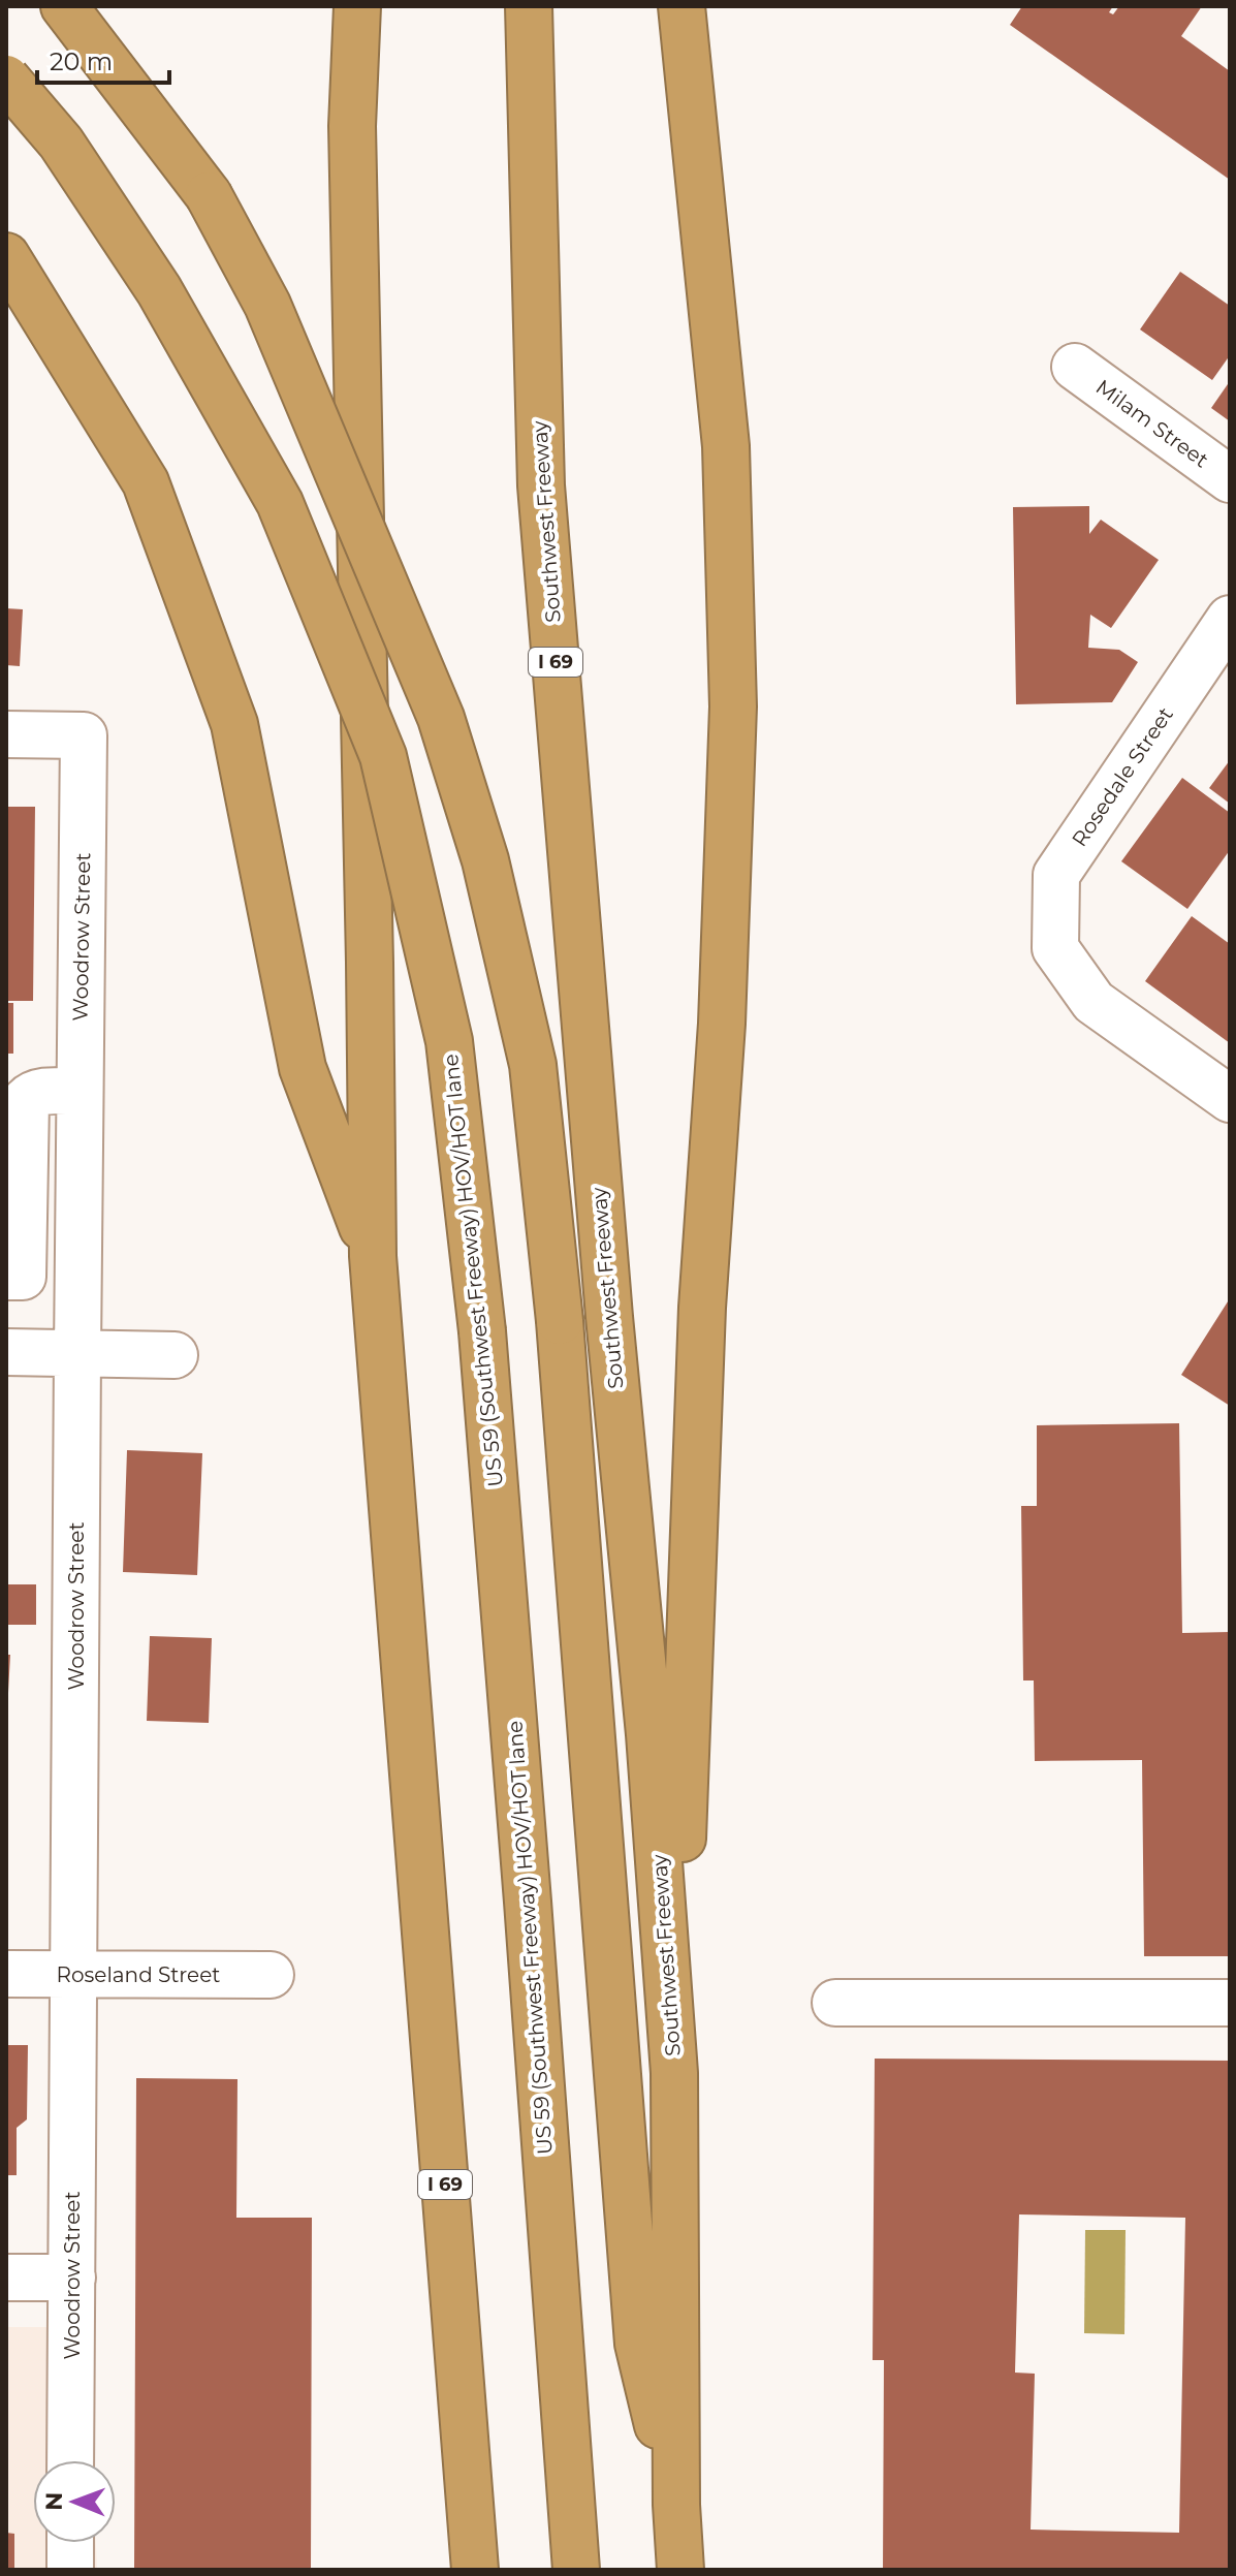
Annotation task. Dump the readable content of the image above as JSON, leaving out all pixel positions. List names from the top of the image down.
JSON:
{
  "streets": {
    "highway": ["Southwest Freeway", "I 69", "US 59 (Southwest Freeway) HOV/HOT lane"],
    "street": [
      "Milam Street",
      "Rosedale Street",
      "Woodrow Street",
      "Roseland Street"
    ]
  },
  "crossings": [
    ["Woodrow Street", "Roseland Street"]
  ],
  "scale_bar": "20 m",
  "north": "left"
}
